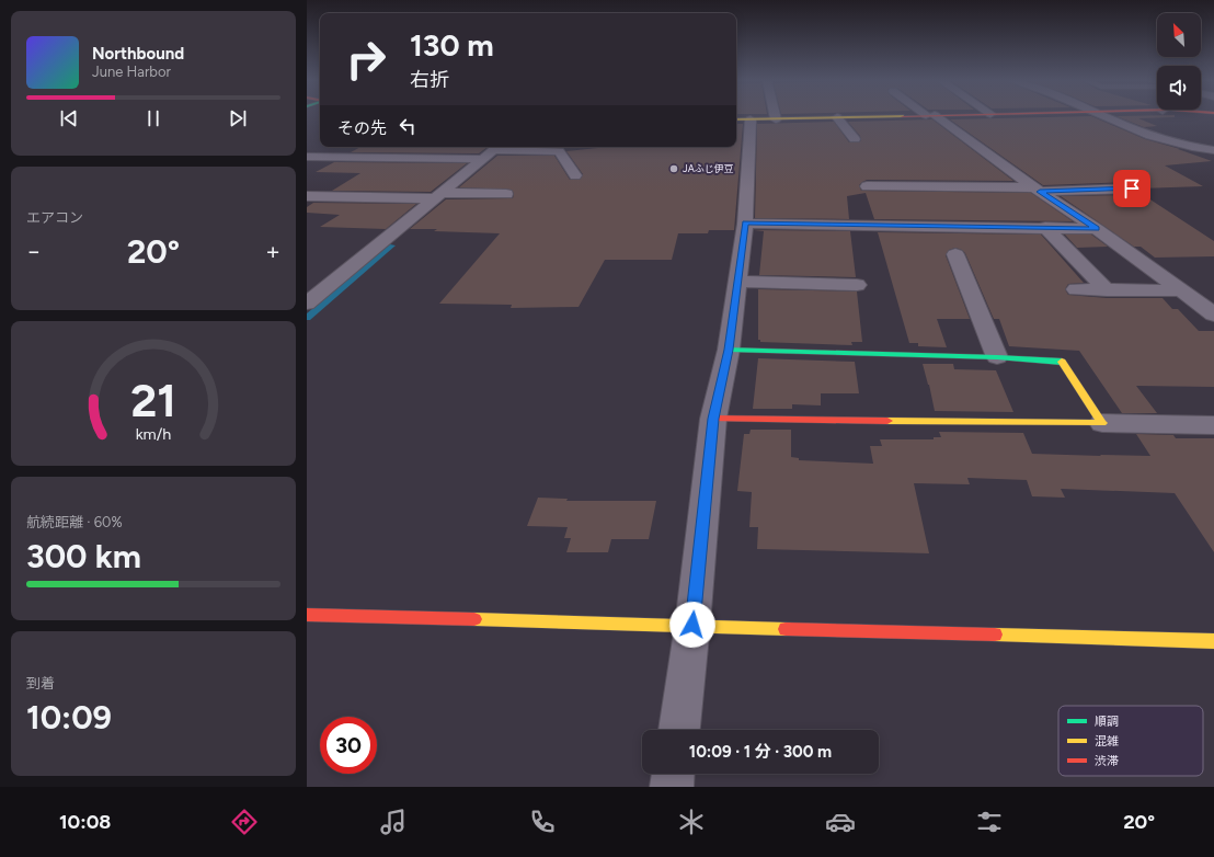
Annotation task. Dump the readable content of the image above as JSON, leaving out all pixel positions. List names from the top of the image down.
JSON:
{
  "places": ["JAふじ伊豆"],
  "legend": ["順調", "混雑", "渋滞"],
  "north": "top left",
  "page": {
    "turn": ["130 m", "右折"],
    "song": ["Northbound", "June Harbor"],
    "then": "その先",
    "tile": [
      "エアコン",
      ["航続距離 · 60%", "300 km"],
      ["到着", "10:09"]
    ],
    "heat": ["−", "20°", "+"],
    "limit": "30",
    "trip": "10:09 · 1 分 · 300 m",
    "tabs": ["10:08", "20°"],
    "gauge": ["21", "km/h"]
  }
}
